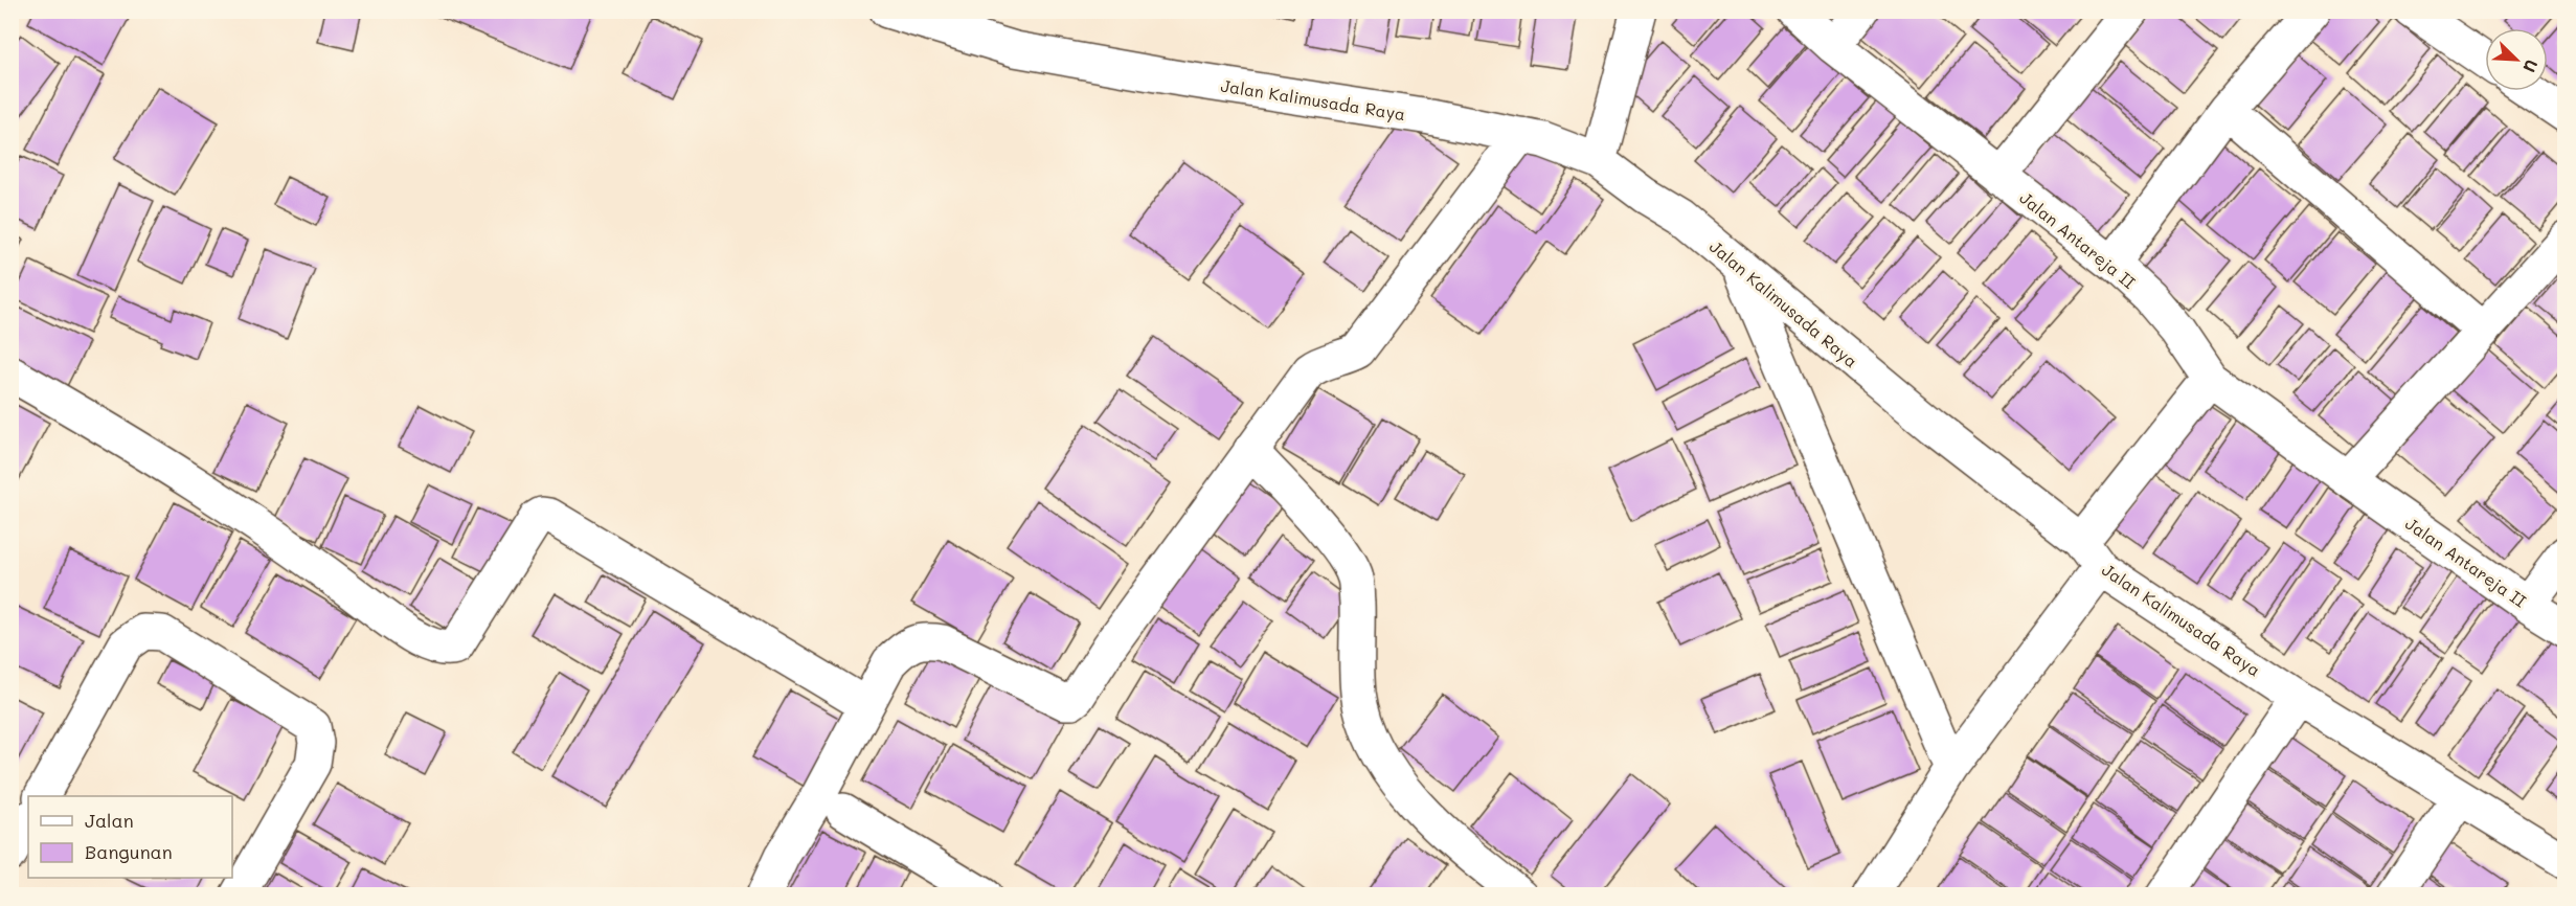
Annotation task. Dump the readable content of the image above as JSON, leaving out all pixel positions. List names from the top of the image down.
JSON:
{
  "streets": {
    "street": ["Jalan Kalimusada Raya", "Jalan Antareja II"]
  },
  "legend": ["Jalan", "Bangunan"],
  "north": "bottom right"
}
